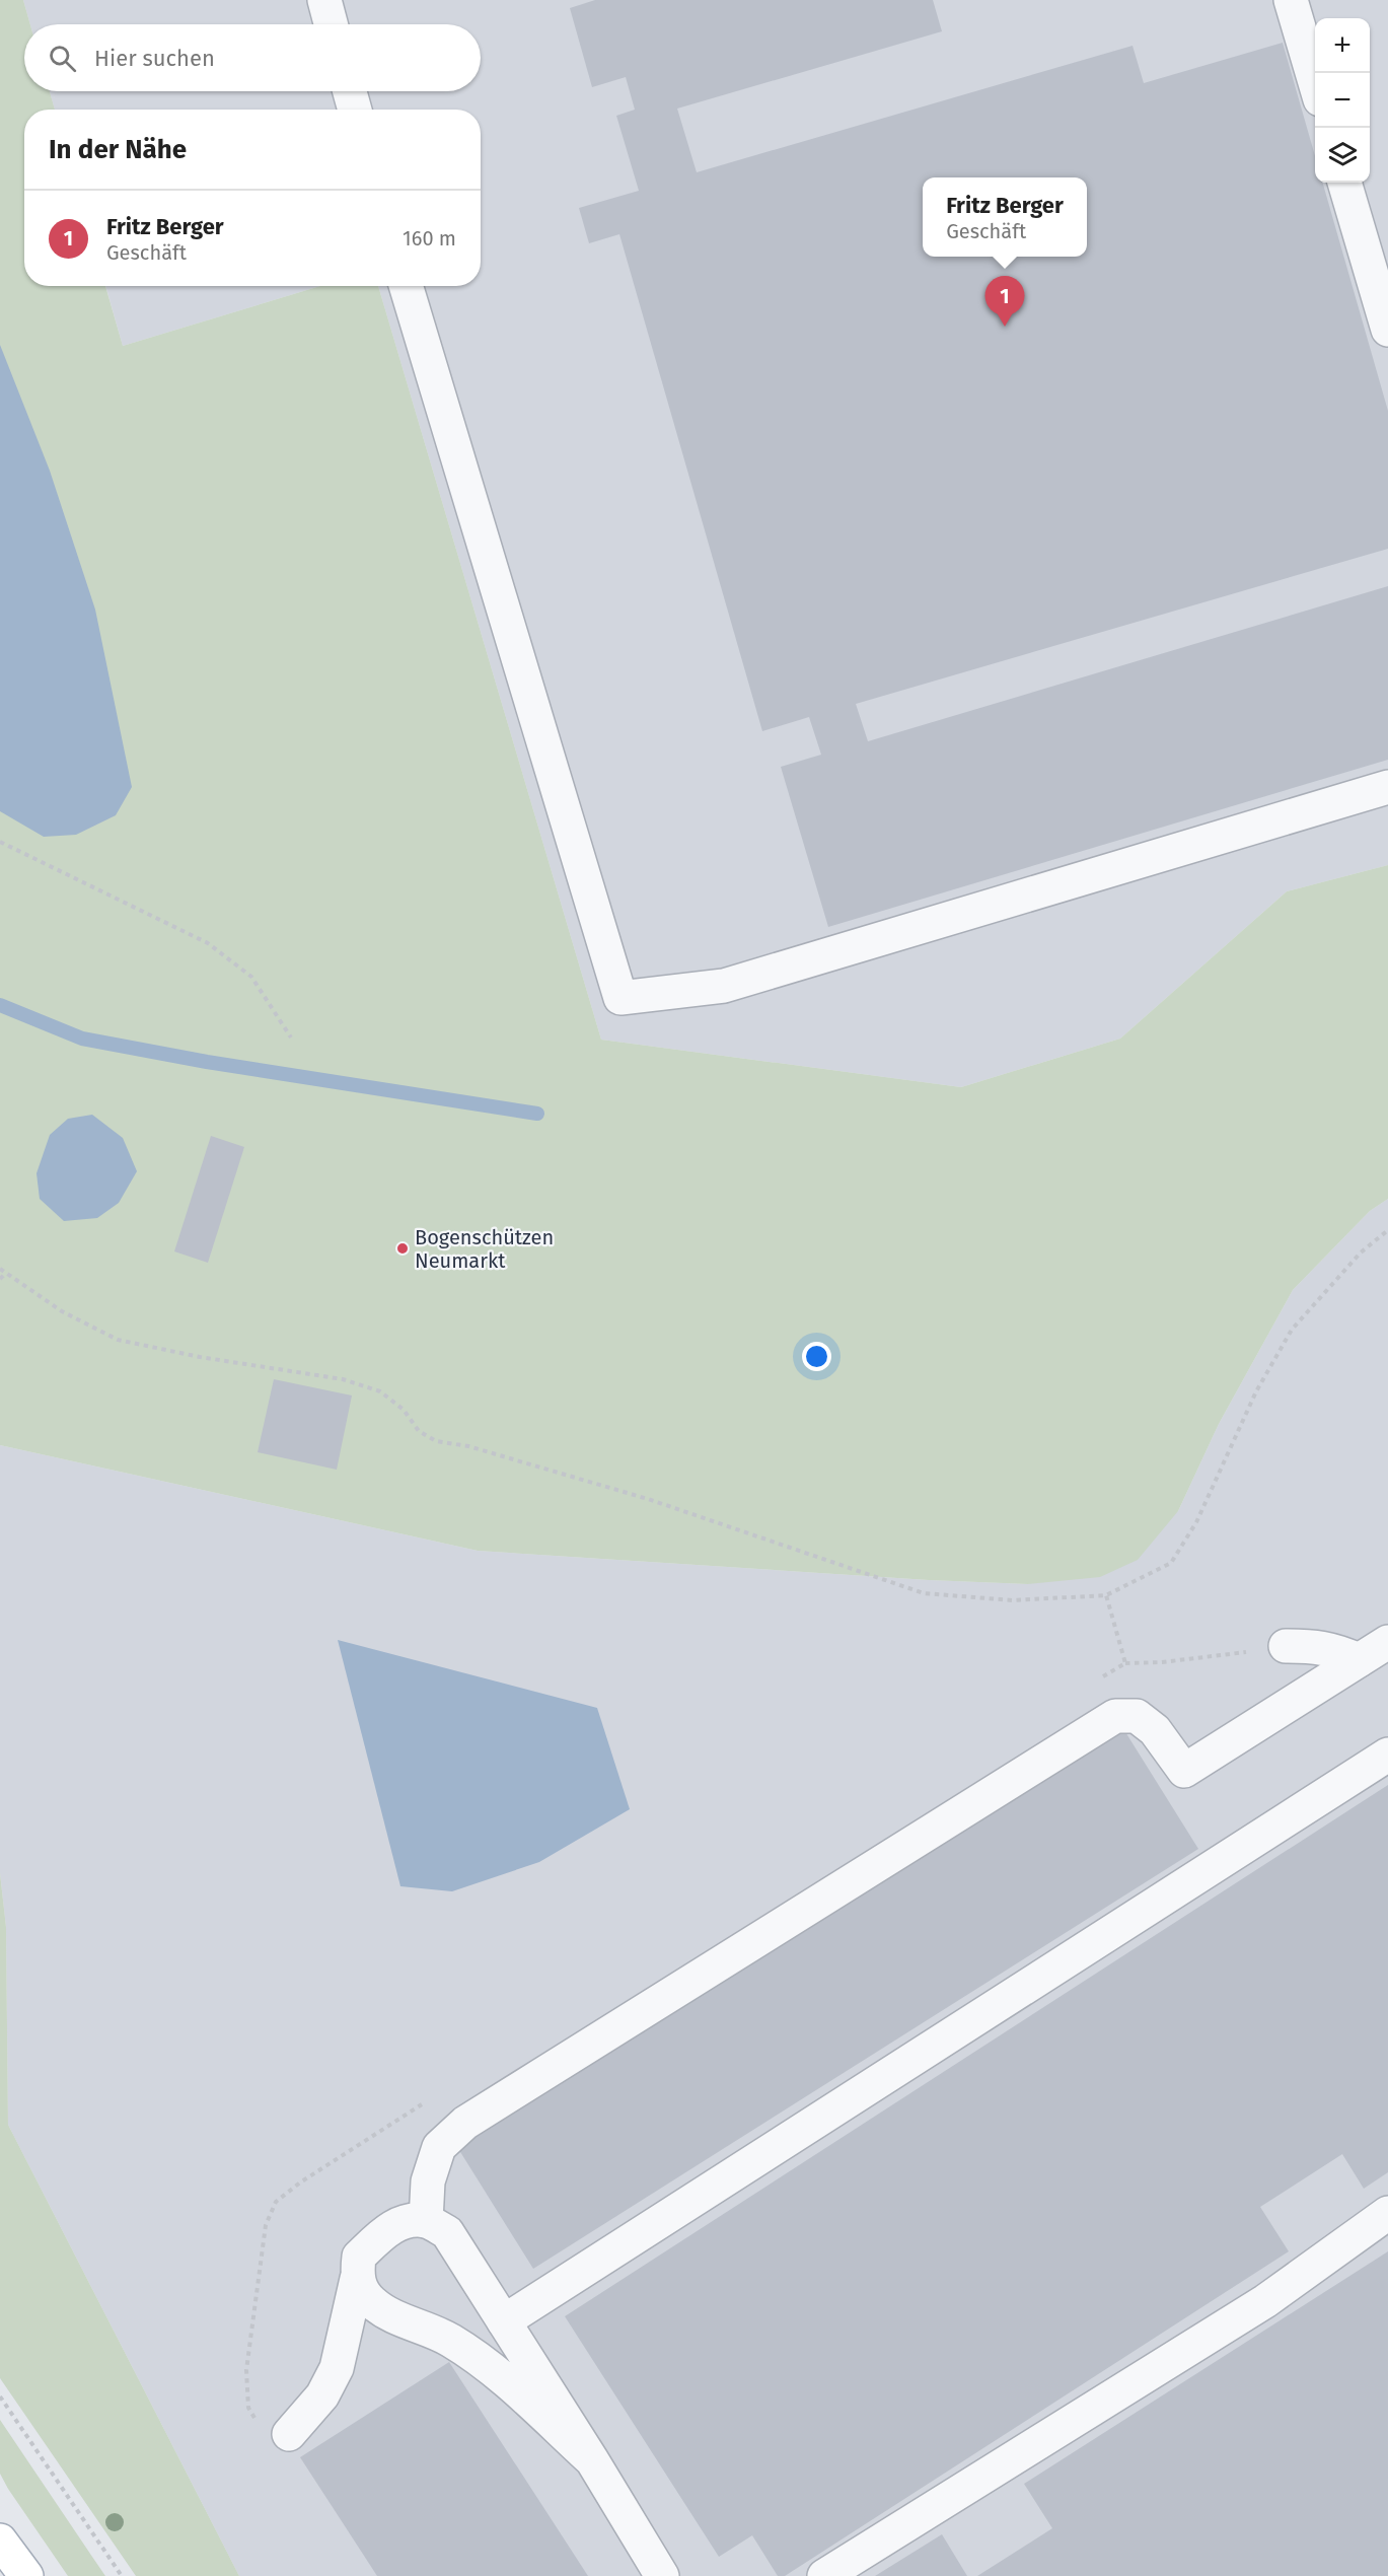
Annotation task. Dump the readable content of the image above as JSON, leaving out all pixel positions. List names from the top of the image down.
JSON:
{
  "places": ["Bogenschützen Neumarkt"],
  "page": {
    "map_buttons": ["+", "−"],
    "search": "Hier suchen",
    "heading": "In der Nähe",
    "popup": ["Fritz Berger", "Geschäft"],
    "list": [
      {
        "mark": "1",
        "name": "Fritz Berger",
        "note": "Geschäft",
        "value": "160 m"
      }
    ],
    "pins": "1"
  }
}
